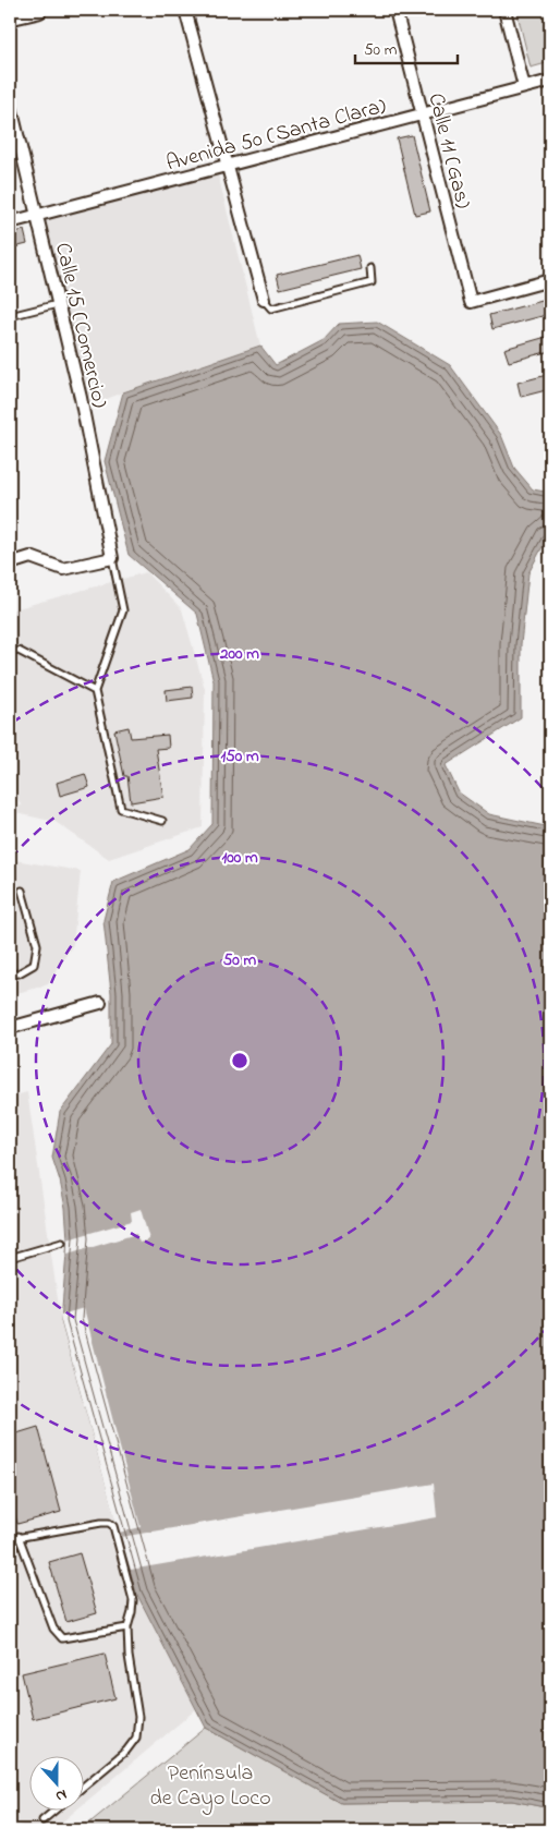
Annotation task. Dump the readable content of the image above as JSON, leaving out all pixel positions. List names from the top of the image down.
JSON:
{
  "streets": {
    "street": ["Avenida 50 (Santa Clara)", "Calle 11 (Gas)", "Calle 15 (Comercio)"]
  },
  "crossings": [
    ["Avenida 50 (Santa Clara)", "Calle 11 (Gas)"],
    ["Avenida 50 (Santa Clara)", "Calle 15 (Comercio)"]
  ],
  "parks": ["Península de Cayo Loco"],
  "scale_bar": "50 m",
  "north": "bottom",
  "rings": [
    "200 m",
    "150 m",
    "100 m",
    "50 m"
  ]
}
